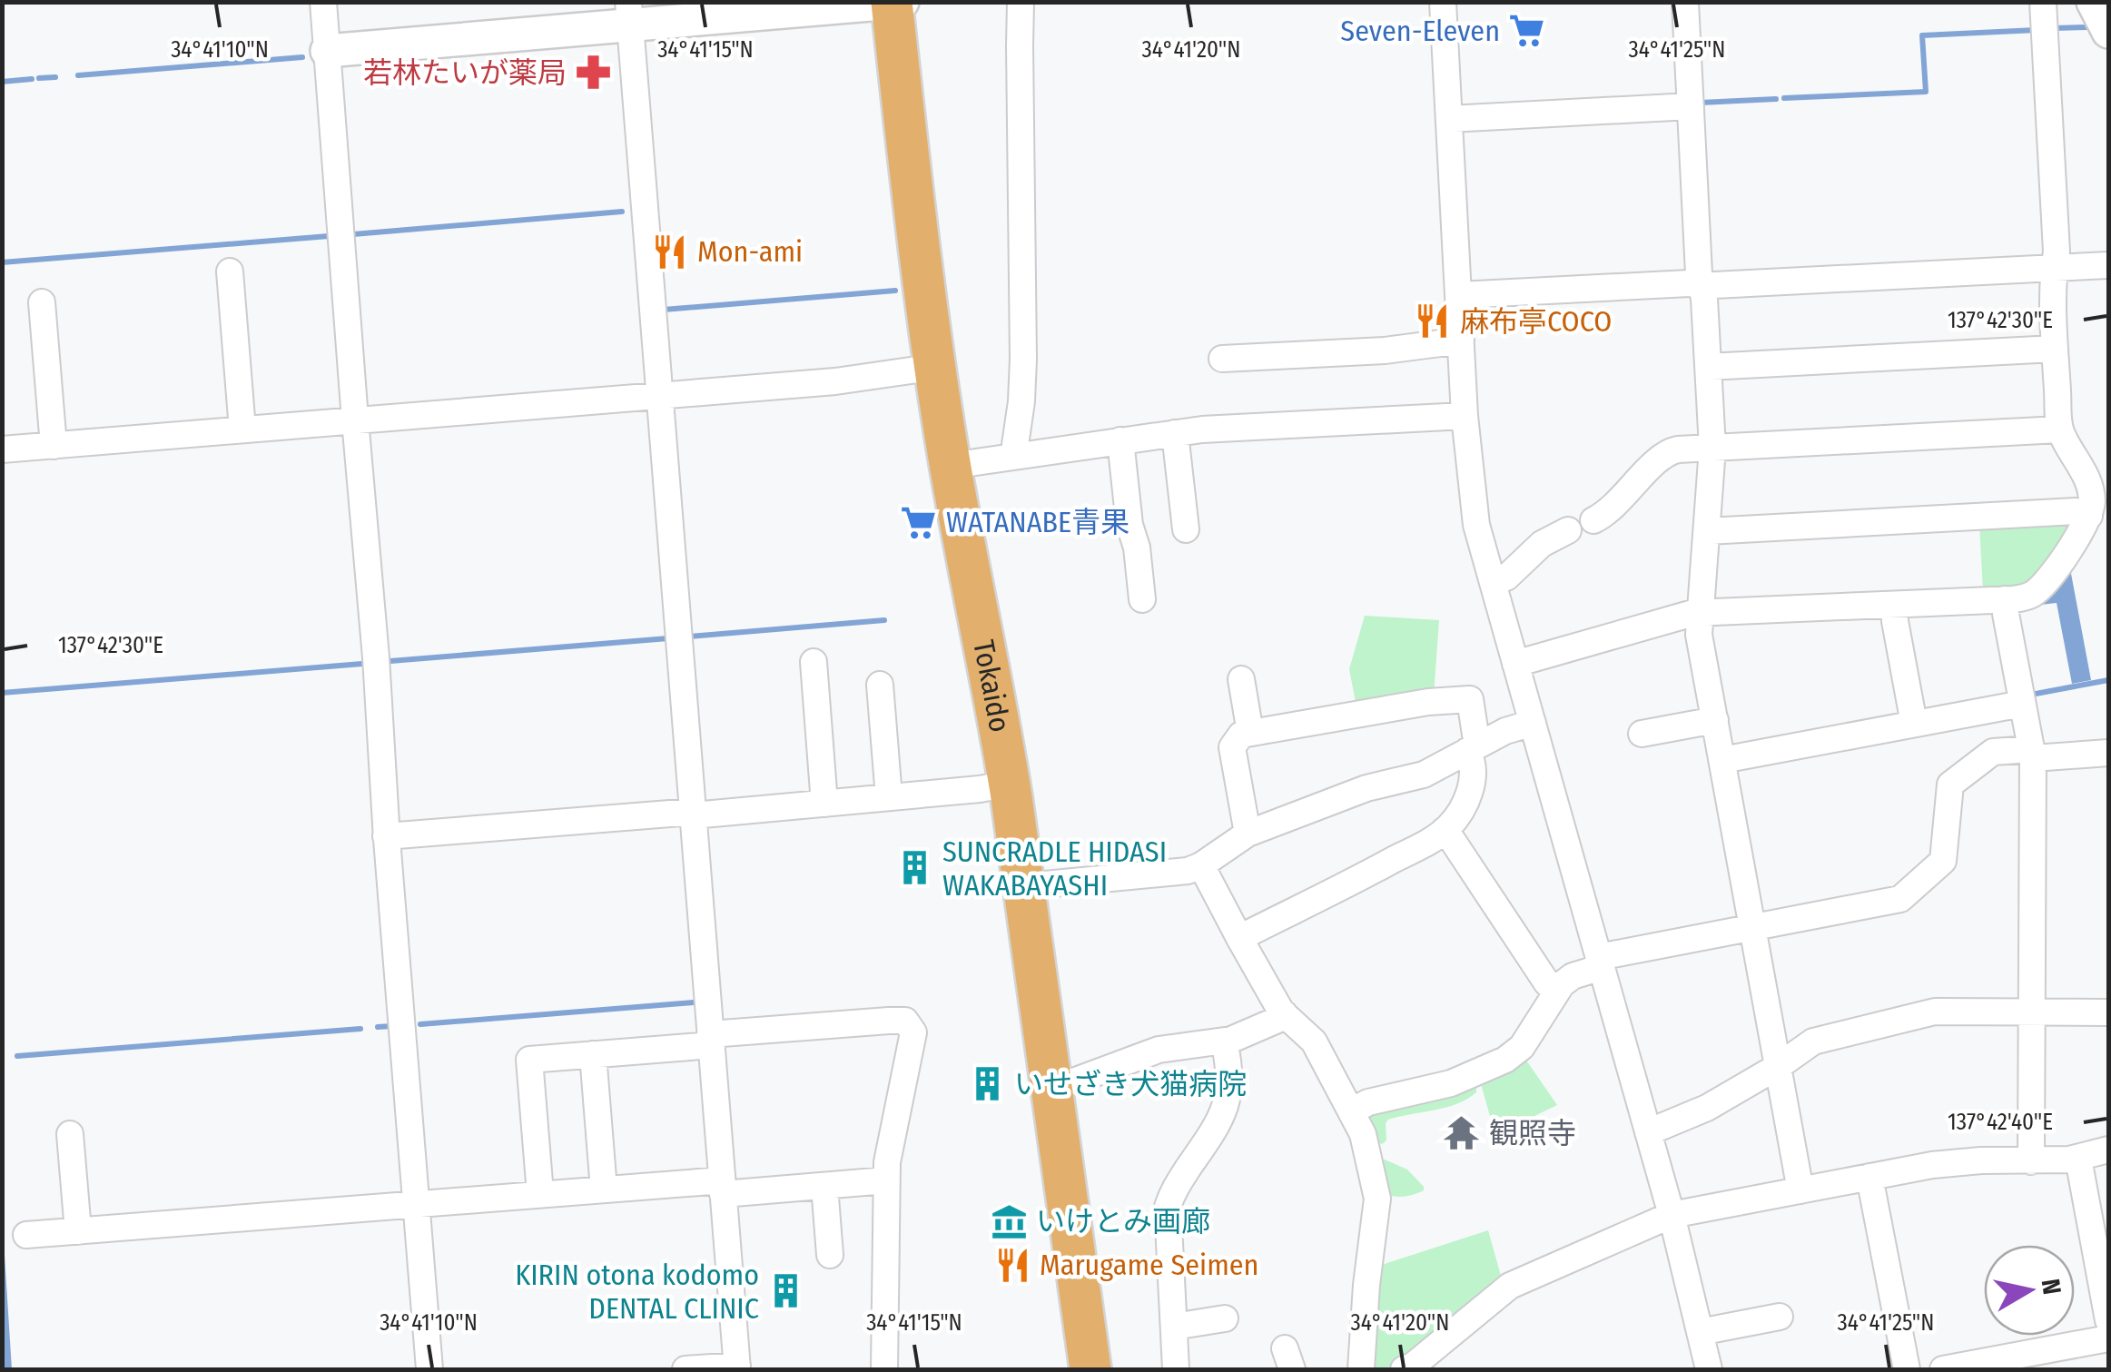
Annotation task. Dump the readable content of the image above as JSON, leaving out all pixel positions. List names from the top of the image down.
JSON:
{
  "streets": {
    "highway": ["Tokaido"]
  },
  "places": {
    "supermarket": ["Seven-Eleven", "WATANABE青果"],
    "pharmacy": ["若林たいが薬局"],
    "restaurant": ["Mon-ami", "麻布亭COCO", "Marugame Seimen"],
    "building": ["SUNCRADLE HIDASI WAKABAYASHI", "いせざき犬猫病院", "KIRIN otona kodomo DENTAL CLINIC"],
    "temple": ["観照寺"],
    "museum": ["いけとみ画廊"]
  },
  "north": "right",
  "coordinates": [
    "34°41'10\"N",
    "34°41'15\"N",
    "34°41'20\"N",
    "34°41'25\"N",
    "137°42'30\"E",
    "137°42'40\"E"
  ]
}
